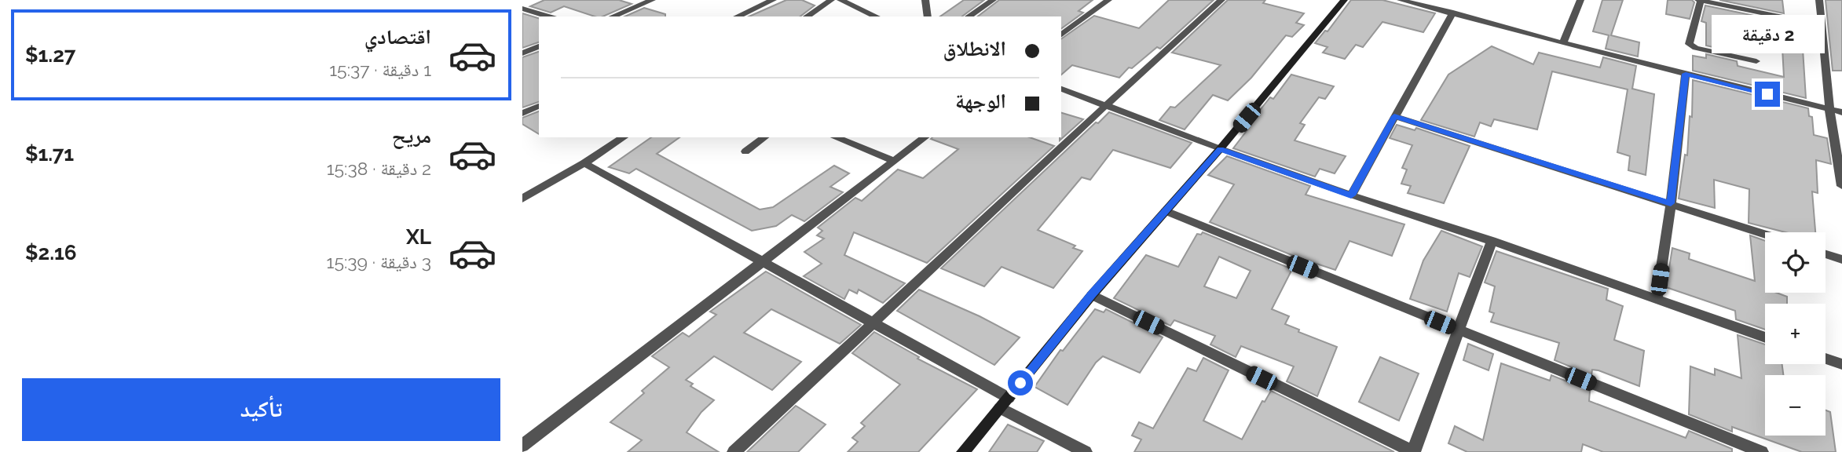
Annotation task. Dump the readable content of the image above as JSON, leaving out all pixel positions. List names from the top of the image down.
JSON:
{
  "page": {
    "list": [
      {
        "name": "اقتصادي",
        "note": "1 دقيقة · 15:37",
        "value": "$1.27"
      },
      {
        "name": "مريح",
        "note": "2 دقيقة · 15:38",
        "value": "$1.71"
      },
      {
        "name": "XL",
        "note": "3 دقيقة · 15:39",
        "value": "$2.16"
      }
    ],
    "bubble": "2 دقيقة",
    "banner": ["الانطلاق", "الوجهة"],
    "map_buttons": ["+", "−"],
    "buttons": "تأكيد"
  }
}
